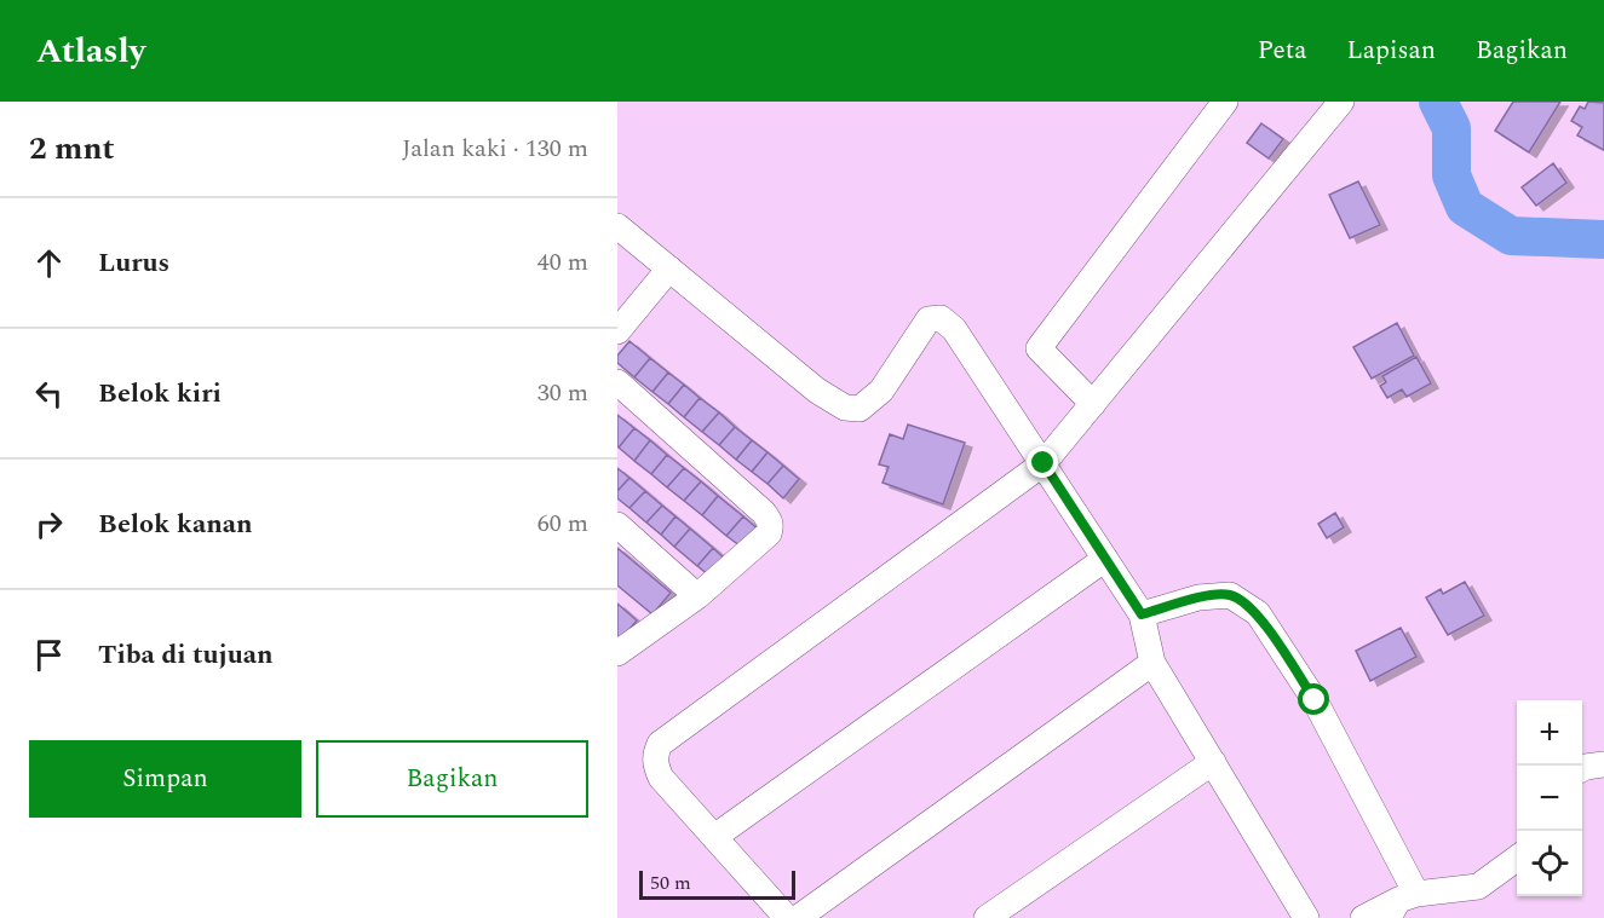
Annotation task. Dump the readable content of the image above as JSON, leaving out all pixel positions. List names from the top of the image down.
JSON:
{
  "scale_bar": "50 m",
  "page": {
    "header": "Atlasly",
    "nav": ["Peta", "Lapisan", "Bagikan"],
    "heading": ["2 mnt", "Jalan kaki · 130 m"],
    "list": [
      ["Lurus", "40 m"],
      ["Belok kiri", "30 m"],
      ["Belok kanan", "60 m"],
      "Tiba di tujuan"
    ],
    "map_buttons": ["+", "−"],
    "buttons": ["Simpan", "Bagikan"],
    "scale": "50 m"
  }
}
